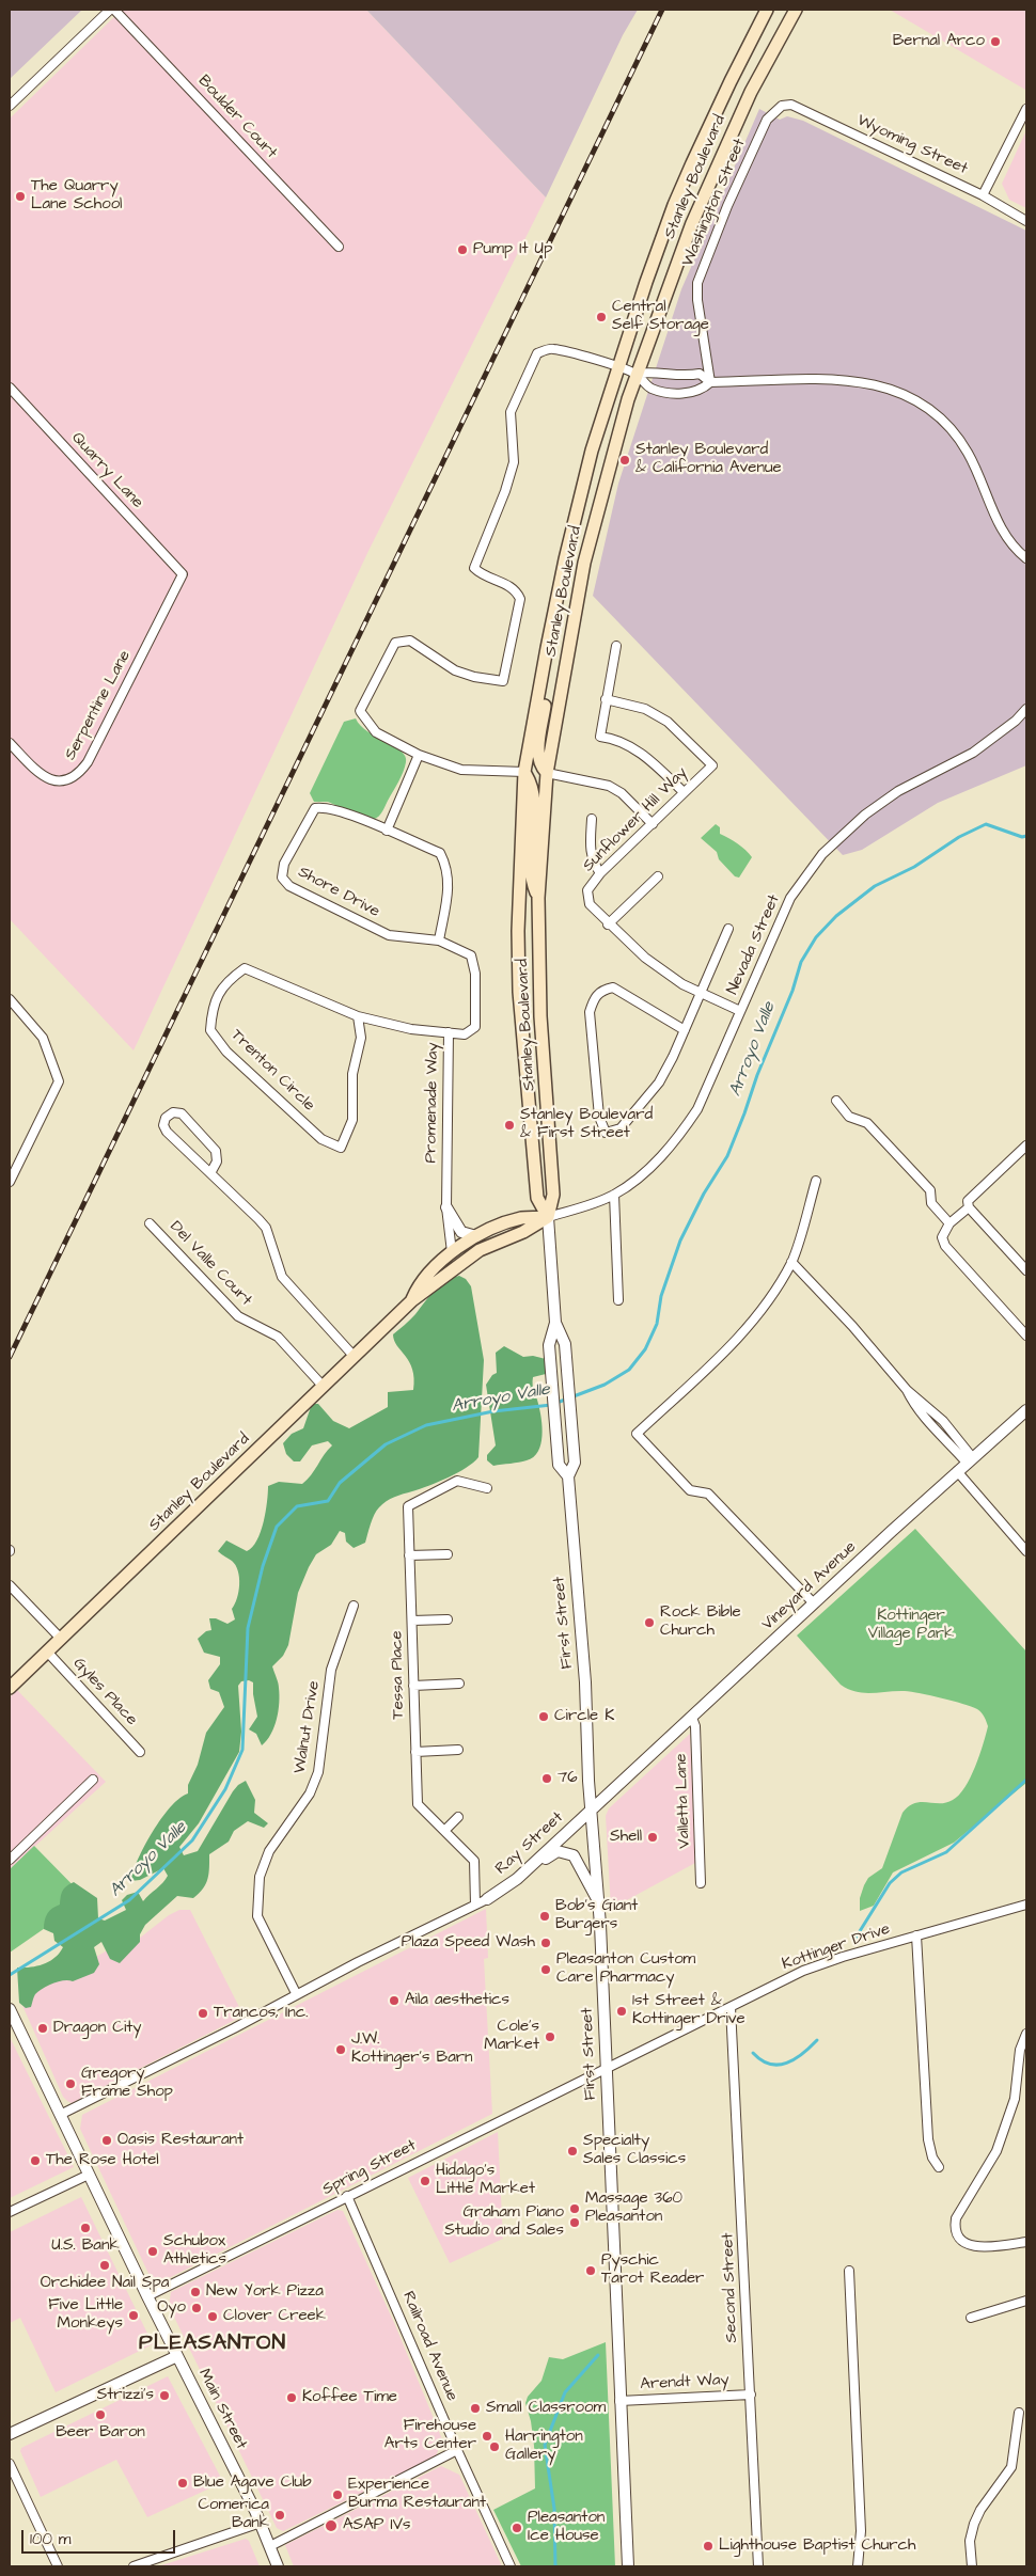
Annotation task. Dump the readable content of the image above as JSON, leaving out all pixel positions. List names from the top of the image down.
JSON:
{
  "streets": {
    "main road": ["Stanley Boulevard"],
    "street": [
      "Boulder Court",
      "Wyoming Street",
      "Washington Street",
      "Quarry Lane",
      "Serpentine Lane",
      "Sunflower Hill Way",
      "Shore Drive",
      "Nevada Street",
      "Trenton Circle",
      "Promenade Way",
      "Del Valle Court",
      "Vineyard Avenue",
      "First Street",
      "Tessa Place",
      "Gyles Place",
      "Walnut Drive",
      "Valletta Lane",
      "Ray Street",
      "Kottinger Drive",
      "Spring Street",
      "Second Street",
      "Railroad Avenue",
      "Arendt Way",
      "Main Street"
    ]
  },
  "crossings": [
    ["Wyoming Street", "Washington Street"],
    ["Stanley Boulevard", "Nevada Street"],
    ["Stanley Boulevard", "Promenade Way"],
    ["Stanley Boulevard", "Del Valle Court"],
    ["Stanley Boulevard", "First Street"],
    ["Stanley Boulevard", "Gyles Place"],
    ["Quarry Lane", "Serpentine Lane"],
    ["Sunflower Hill Way", "Nevada Street"],
    ["Shore Drive", "Promenade Way"],
    ["Nevada Street", "First Street"],
    ["Trenton Circle", "Promenade Way"],
    ["Vineyard Avenue", "First Street"],
    ["Vineyard Avenue", "Valletta Lane"],
    ["Vineyard Avenue", "Ray Street"],
    ["First Street", "Ray Street"],
    ["First Street", "Kottinger Drive"],
    ["First Street", "Spring Street"],
    ["First Street", "Arendt Way"],
    ["Kottinger Drive", "Spring Street"],
    ["Kottinger Drive", "Second Street"],
    ["Spring Street", "Railroad Avenue"],
    ["Spring Street", "Main Street"],
    ["Second Street", "Arendt Way"]
  ],
  "districts": ["PLEASANTON"],
  "water": ["Arroyo Valle"],
  "parks": ["Kottinger Village Park"],
  "places": [
    "Bernal Arco",
    "The Quarry Lane School",
    "Pump It Up",
    "Central Self Storage",
    "Stanley Boulevard & California Avenue",
    "Stanley Boulevard & First Street",
    "Rock Bible Church",
    "Circle K",
    "76",
    "Shell",
    "Bob's Giant Burgers",
    "Plaza Speed Wash",
    "Pleasanton Custom Care Pharmacy",
    "Aila aesthetics",
    "1st Street & Kottinger Drive",
    "Trancos, Inc.",
    "Dragon City",
    "Cole's Market",
    "J.W. Kottinger's Barn",
    "Gregory Frame Shop",
    "Oasis Restaurant",
    "Specialty Sales Classics",
    "The Rose Hotel",
    "Hidalgo's Little Market",
    "Massage 360 Pleasanton",
    "Graham Piano Studio and Sales",
    "U.S. Bank",
    "Schubox Athletics",
    "Orchidee Nail Spa",
    "Pyschic Tarot Reader",
    "New York Pizza",
    "Oyo",
    "Five Little Monkeys",
    "Clover Creek",
    "Strizzi's",
    "Koffee Time",
    "Small Classroom",
    "Beer Baron",
    "Firehouse Arts Center",
    "Harrington Gallery",
    "Blue Agave Club",
    "Experience Burma Restaurant",
    "Comerica Bank",
    "ASAP IVs",
    "Pleasanton Ice House",
    "Lighthouse Baptist Church"
  ],
  "scale_bar": "100 m"
}
